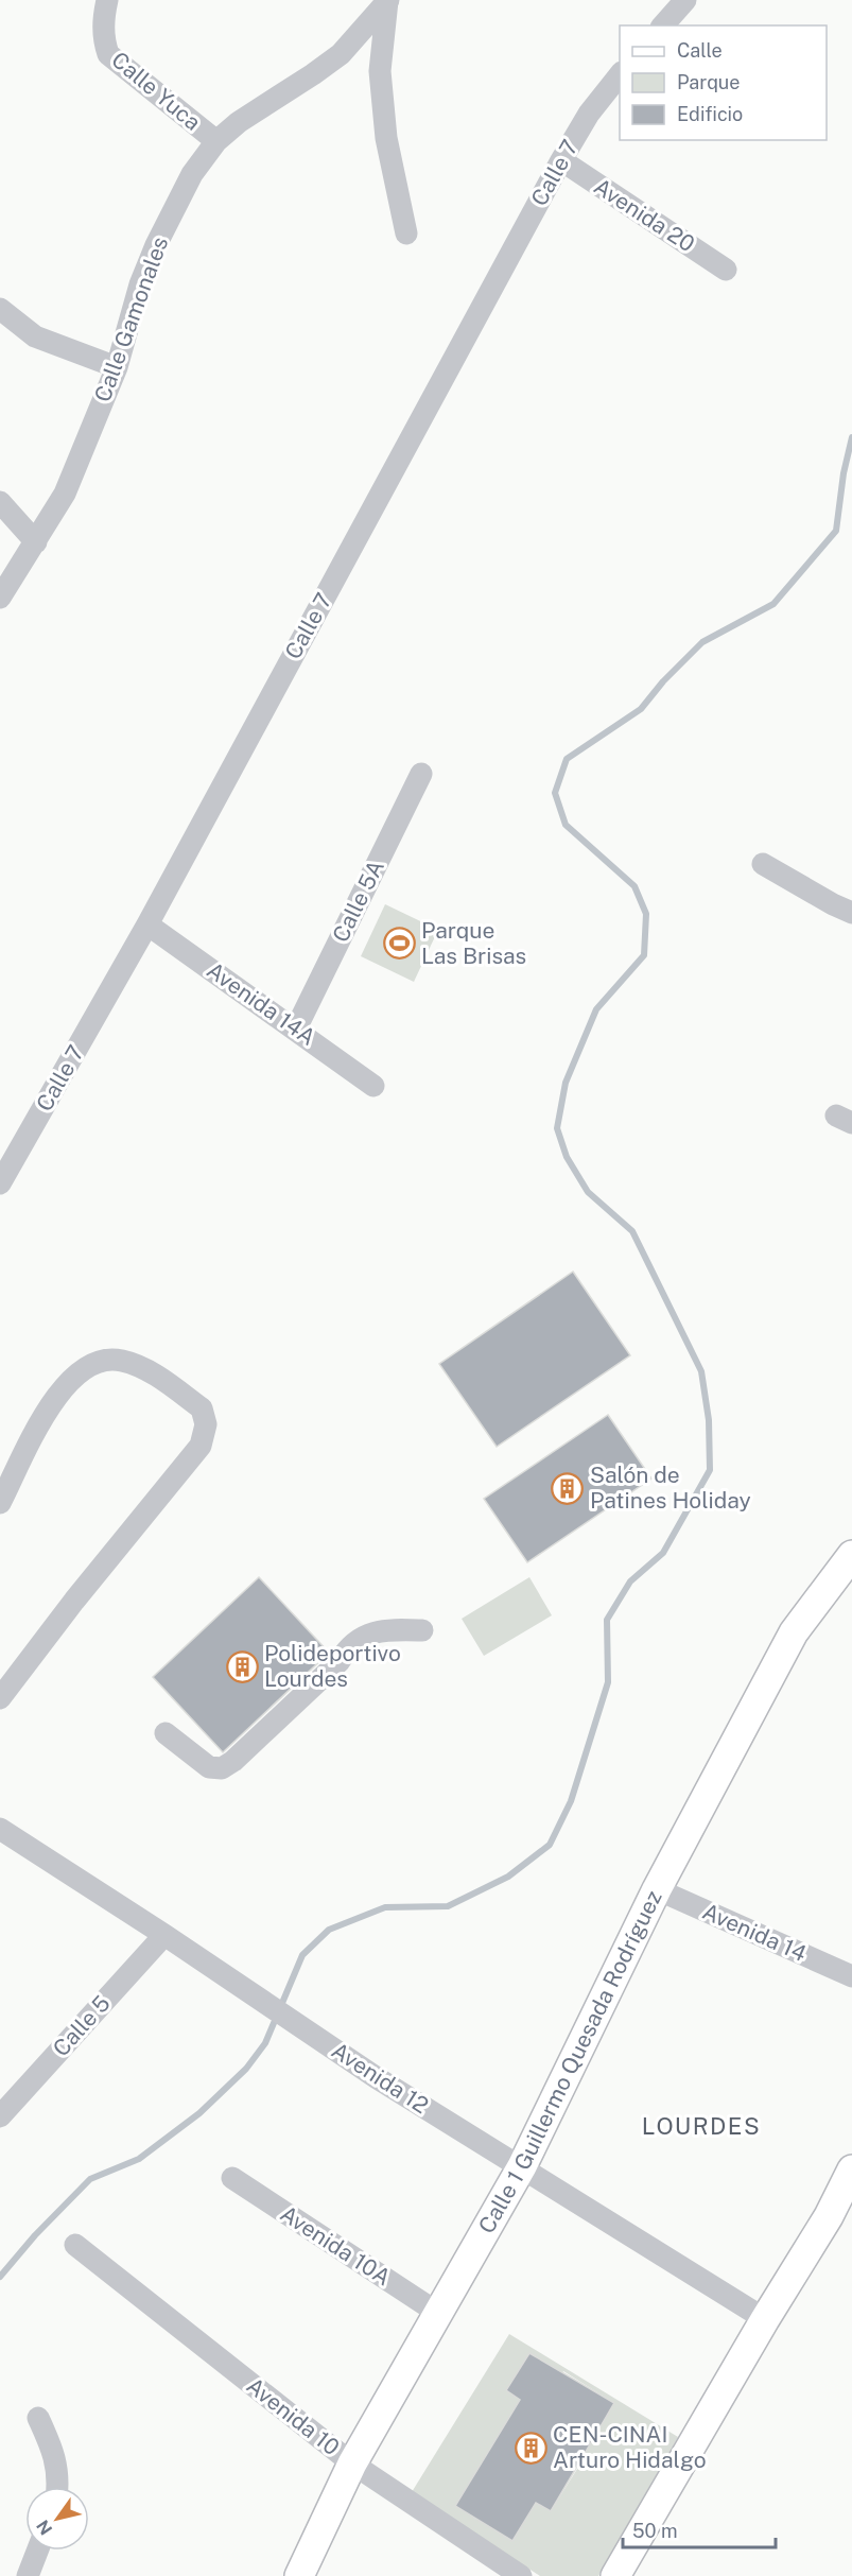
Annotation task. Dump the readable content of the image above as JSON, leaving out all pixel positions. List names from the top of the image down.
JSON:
{
  "streets": {
    "main road": ["Calle 1 Guillermo Quesada Rodríguez"],
    "street": [
      "Calle Yuca",
      "Calle 7",
      "Avenida 20",
      "Calle Gamonales",
      "Calle 5A",
      "Avenida 14A",
      "Avenida 14",
      "Calle 5",
      "Avenida 12",
      "Avenida 10A",
      "Avenida 10"
    ]
  },
  "crossings": [
    ["Calle Yuca", "Calle Gamonales"],
    ["Calle 7", "Avenida 20"],
    ["Calle 7", "Avenida 14A"],
    ["Calle 5A", "Avenida 14A"],
    ["Avenida 14", "Calle 1 Guillermo Quesada Rodríguez"],
    ["Calle 5", "Avenida 12"],
    ["Calle 1 Guillermo Quesada Rodríguez", "Avenida 12"],
    ["Calle 1 Guillermo Quesada Rodríguez", "Avenida 10A"],
    ["Calle 1 Guillermo Quesada Rodríguez", "Avenida 10"]
  ],
  "districts": ["LOURDES"],
  "places": {
    "sports": ["Parque Las Brisas"],
    "building": ["Salón de Patines Holiday", "Polideportivo Lourdes", "CEN-CINAI Arturo Hidalgo"]
  },
  "legend": ["Calle", "Parque", "Edificio"],
  "scale_bar": "50 m",
  "north": "bottom left"
}
